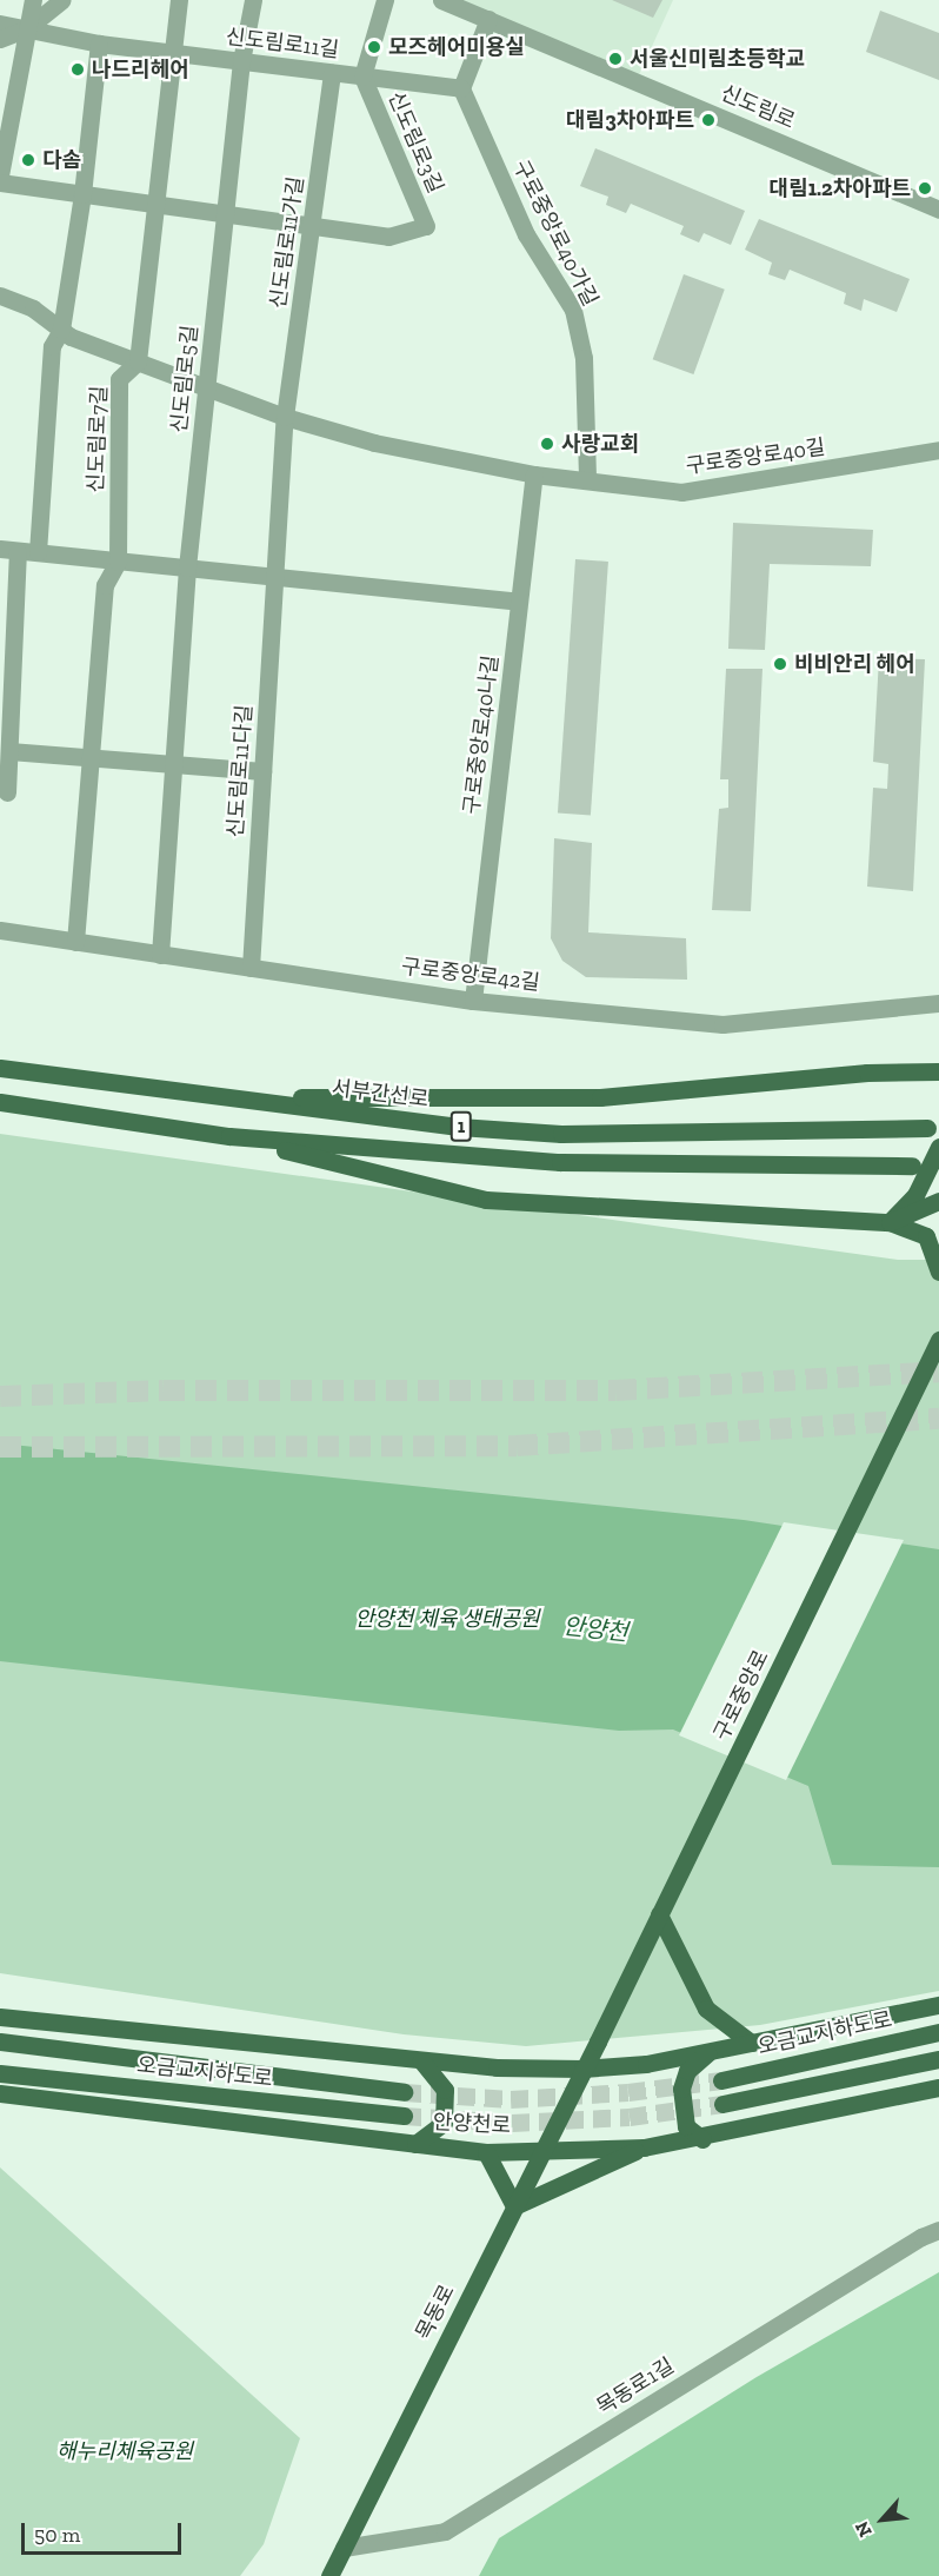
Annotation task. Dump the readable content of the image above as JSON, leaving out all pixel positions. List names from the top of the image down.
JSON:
{
  "streets": {
    "main road": [
      "서부간선로",
      "1",
      "구로중앙로",
      "오금교지하도로",
      "안양천로",
      "목동로"
    ],
    "street": [
      "신도림로11길",
      "신도림로",
      "신도림로3길",
      "구로중앙로40가길",
      "신도림로11가길",
      "신도림로5길",
      "신도림로7길",
      "구로중앙로40길",
      "구로중앙로40나길",
      "신도림로11다길",
      "구로중앙로42길",
      "목동로1길"
    ]
  },
  "crossings": [
    ["신도림로11길", "신도림로3길"],
    ["신도림로11길", "구로중앙로40가길"],
    ["신도림로11길", "신도림로11가길"],
    ["신도림로11길", "신도림로5길"],
    ["신도림로11길", "신도림로7길"],
    ["신도림로3길", "신도림로11가길"],
    ["구로중앙로40가길", "구로중앙로40길"],
    ["신도림로11가길", "신도림로11다길"],
    ["신도림로5길", "구로중앙로42길"],
    ["신도림로7길", "구로중앙로42길"],
    ["구로중앙로40길", "구로중앙로40나길"],
    ["구로중앙로40나길", "구로중앙로42길"],
    ["신도림로11다길", "구로중앙로42길"],
    ["구로중앙로", "목동로"],
    ["안양천로", "목동로"],
    ["목동로", "목동로1길"]
  ],
  "water": ["안양천"],
  "parks": ["안양천 체육 생태공원", "해누리체육공원"],
  "places": [
    "모즈헤어미용실",
    "서울신미림초등학교",
    "나드리헤어",
    "대림3차아파트",
    "다솜",
    "대림1.2차아파트",
    "사랑교회",
    "비비안리 헤어"
  ],
  "scale_bar": "50 m",
  "north": "bottom left"
}
